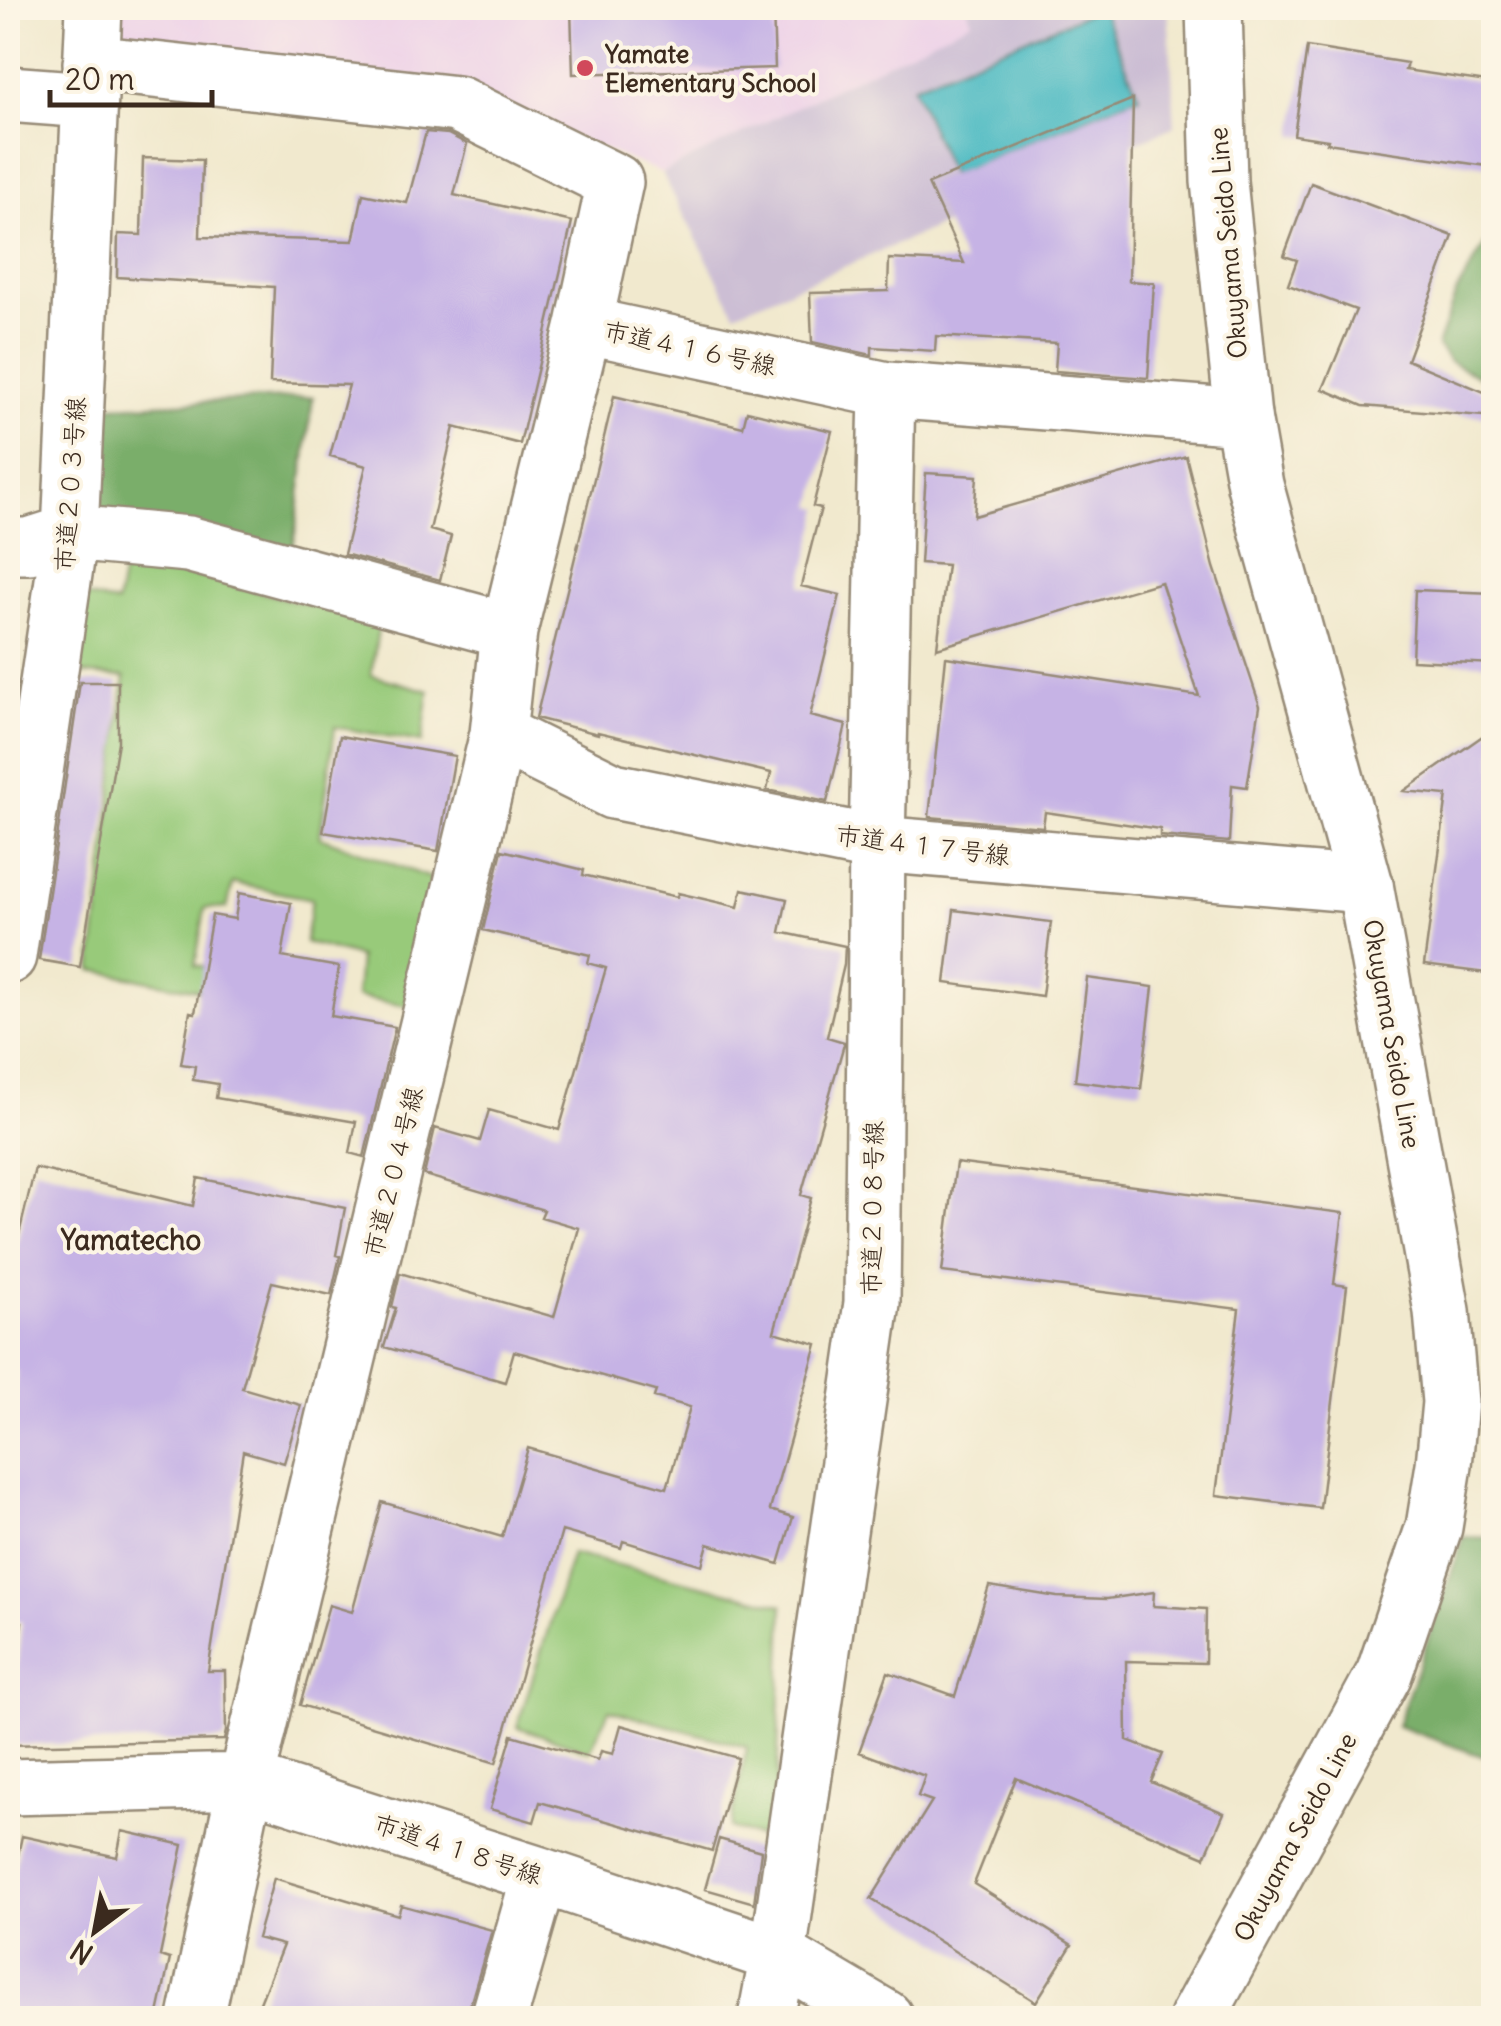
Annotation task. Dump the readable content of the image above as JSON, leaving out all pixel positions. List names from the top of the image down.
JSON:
{
  "streets": {
    "street": [
      "Okuyama Seido Line",
      "市道４１６号線",
      "市道２０３号線",
      "市道４１７号線",
      "市道２０４号線",
      "市道２０８号線",
      "市道４１８号線"
    ]
  },
  "crossings": [
    ["Okuyama Seido Line", "市道４１６号線"],
    ["Okuyama Seido Line", "市道４１７号線"],
    ["市道４１６号線", "市道２０３号線"],
    ["市道４１６号線", "市道２０４号線"],
    ["市道４１６号線", "市道２０８号線"],
    ["市道４１７号線", "市道２０４号線"],
    ["市道４１７号線", "市道２０８号線"],
    ["市道２０４号線", "市道４１８号線"],
    ["市道２０８号線", "市道４１８号線"]
  ],
  "districts": ["Yamatecho"],
  "places": ["Yamate Elementary School"],
  "scale_bar": "20 m",
  "north": "bottom left"
}
